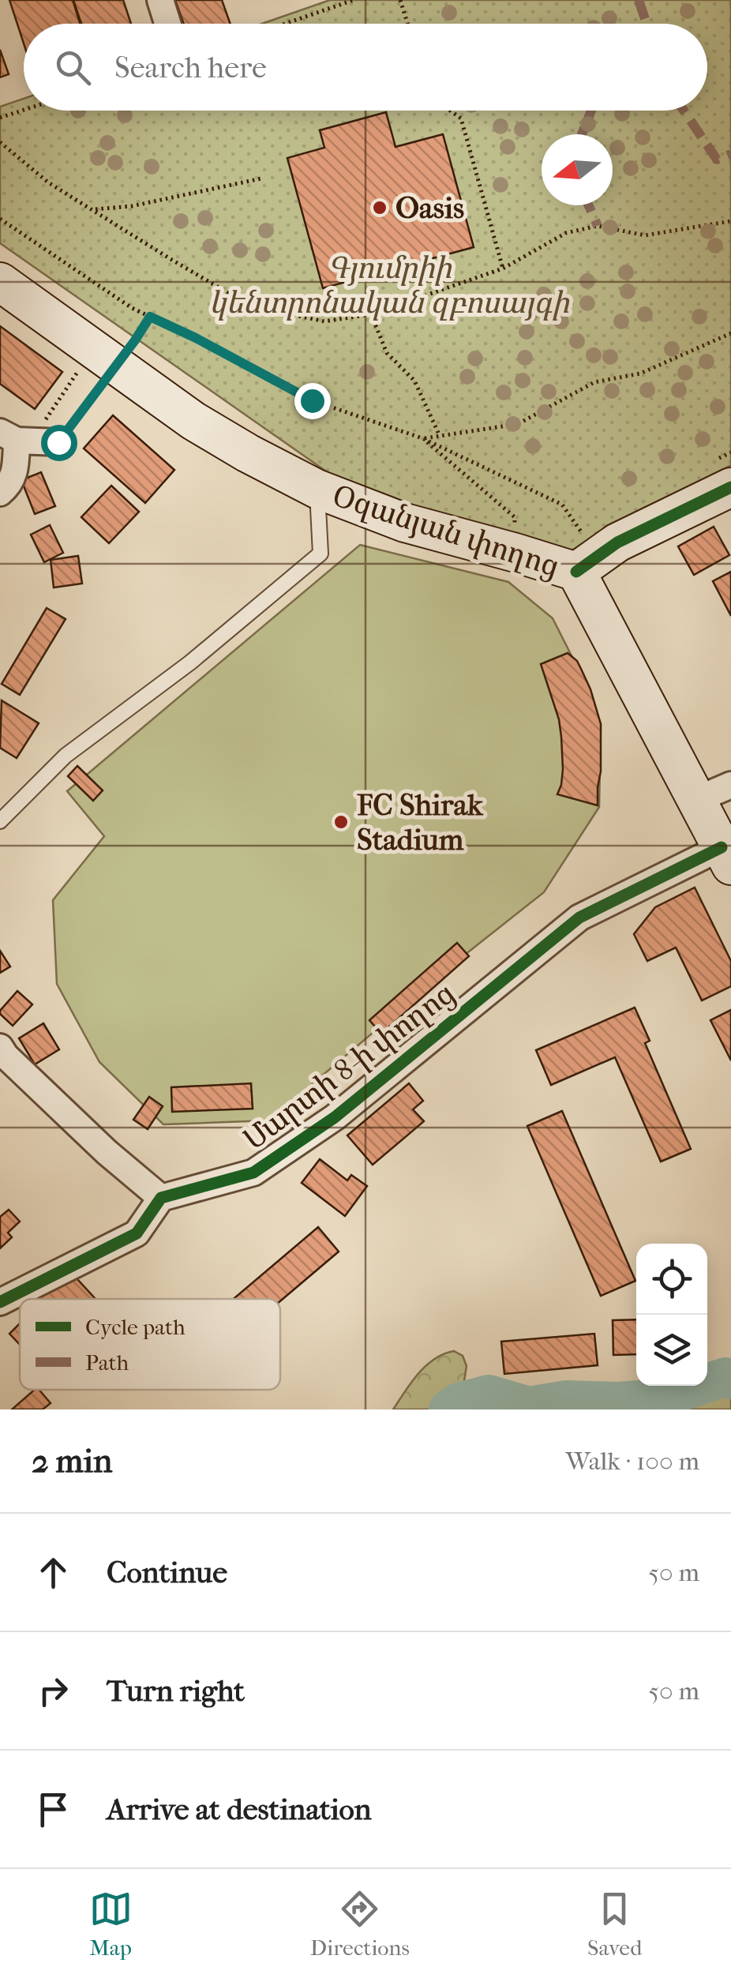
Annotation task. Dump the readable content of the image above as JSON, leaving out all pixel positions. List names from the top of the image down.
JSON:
{
  "streets": {
    "main road": ["Օզանյան փողոց"],
    "street": ["Մարտի 8-ի փողոց"]
  },
  "crossings": [
    ["Օզանյան փողոց", "Մարտի 8-ի փողոց"]
  ],
  "parks": ["Գյումրիի կենտրոնական զբոսայգի"],
  "places": ["Oasis", "FC Shirak Stadium"],
  "legend": ["Cycle path", "Path"],
  "north": "left",
  "page": {
    "search": "Search here",
    "heading": ["2 min", "Walk · 100 m"],
    "list": [
      ["Continue", "50 m"],
      ["Turn right", "50 m"],
      "Arrive at destination"
    ],
    "nav": ["Map", "Directions", "Saved"]
  }
}
